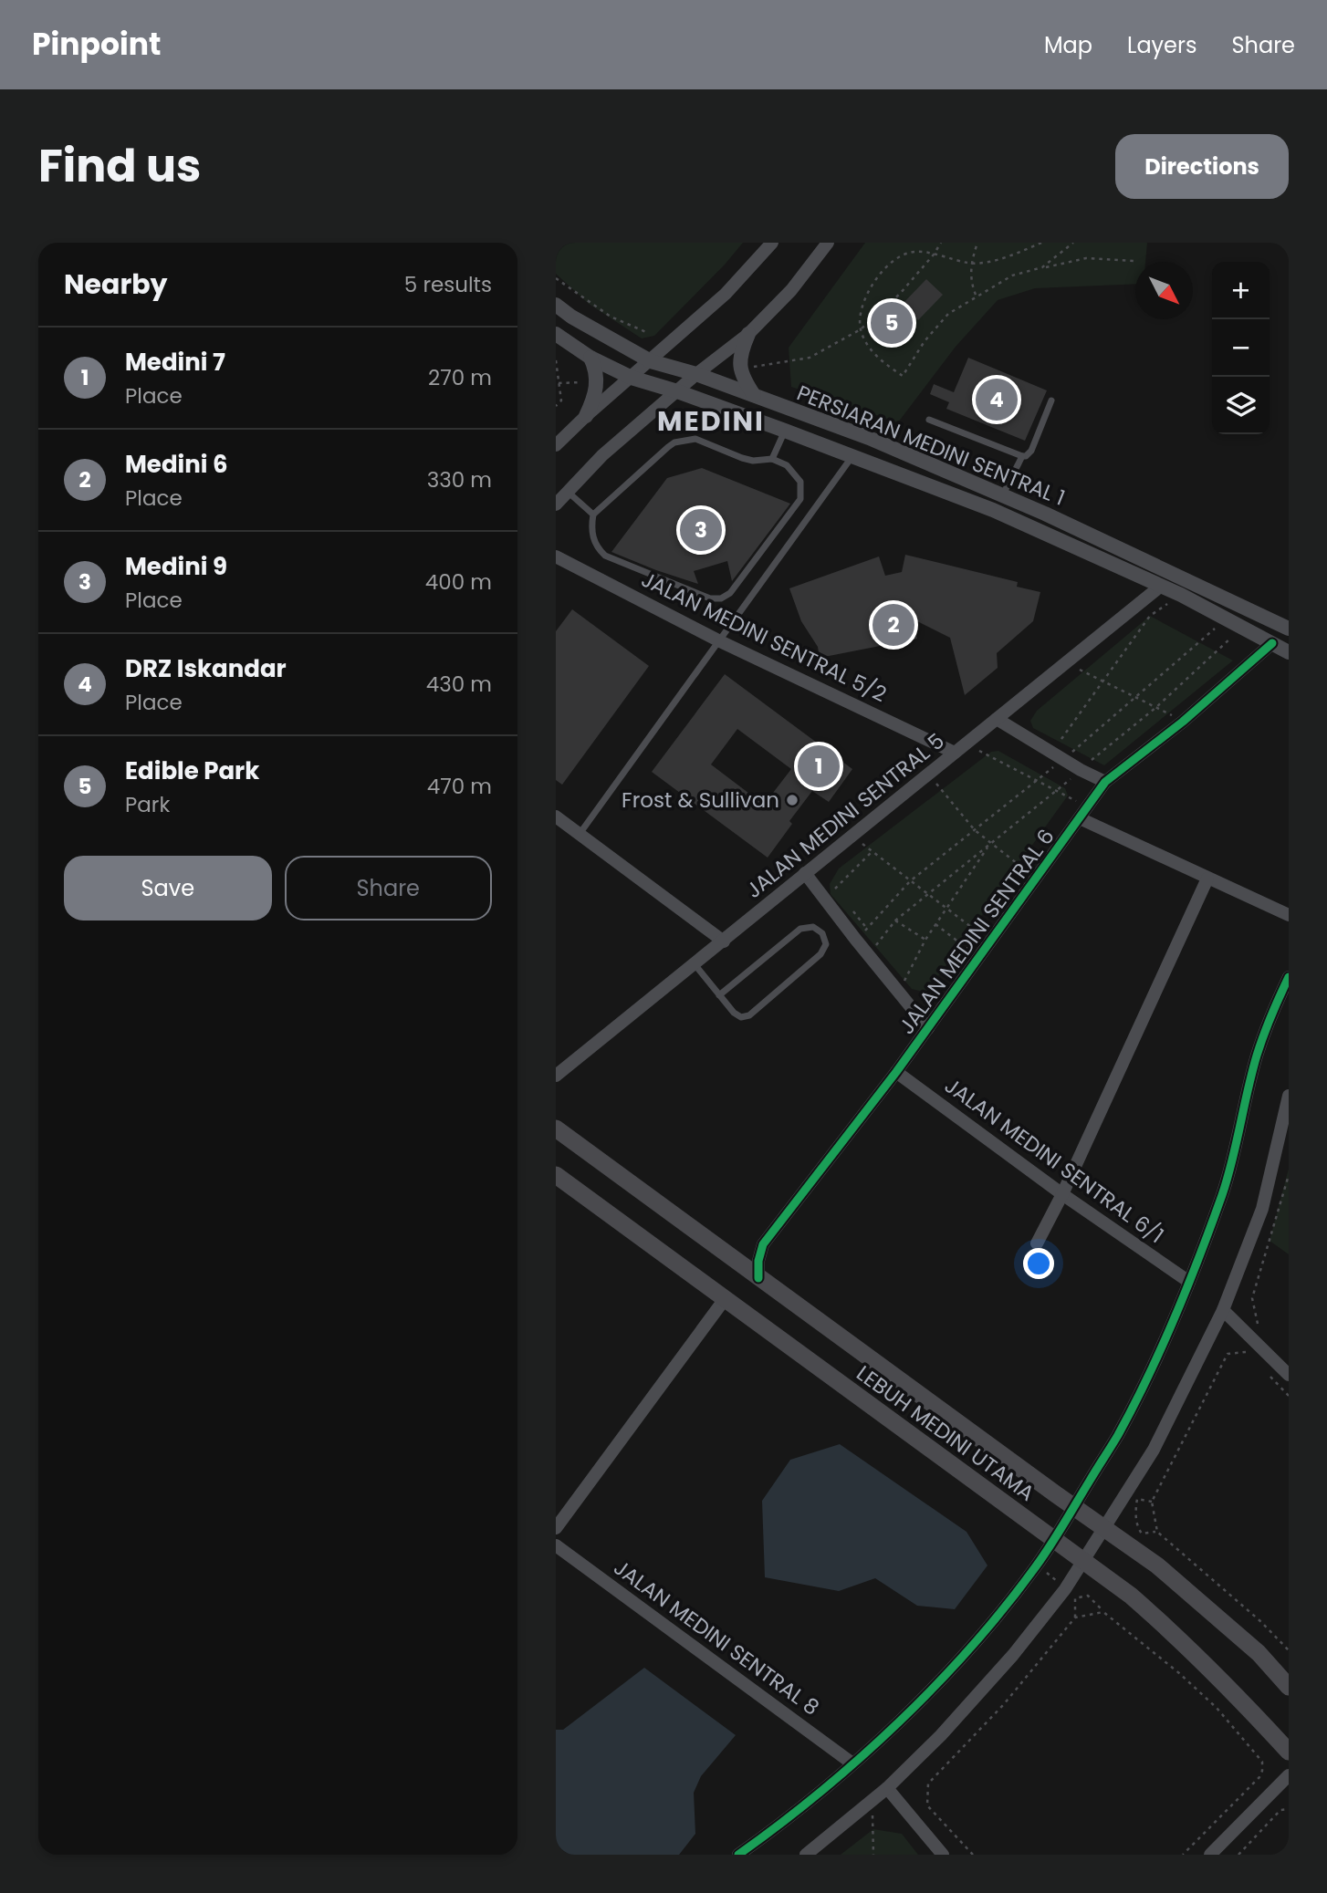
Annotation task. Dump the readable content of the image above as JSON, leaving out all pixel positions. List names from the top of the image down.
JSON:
{
  "streets": {
    "main road": ["LEBUH MEDINI UTAMA"],
    "street": [
      "PERSIARAN MEDINI SENTRAL 1",
      "JALAN MEDINI SENTRAL 5/2",
      "JALAN MEDINI SENTRAL 5",
      "JALAN MEDINI SENTRAL 6",
      "JALAN MEDINI SENTRAL 6/1",
      "JALAN MEDINI SENTRAL 8"
    ]
  },
  "crossings": [
    ["PERSIARAN MEDINI SENTRAL 1", "JALAN MEDINI SENTRAL 5"],
    ["PERSIARAN MEDINI SENTRAL 1", "JALAN MEDINI SENTRAL 6"],
    ["JALAN MEDINI SENTRAL 5/2", "JALAN MEDINI SENTRAL 5"],
    ["JALAN MEDINI SENTRAL 6", "JALAN MEDINI SENTRAL 6/1"],
    ["JALAN MEDINI SENTRAL 6", "LEBUH MEDINI UTAMA"]
  ],
  "districts": ["MEDINI"],
  "places": ["Frost & Sullivan"],
  "north": "bottom right",
  "page": {
    "header": "Pinpoint",
    "nav": ["Map", "Layers", "Share"],
    "title": "Find us",
    "buttons": [
      "Directions",
      ["Save", "Share"]
    ],
    "heading": ["Nearby", "5 results"],
    "map_buttons": ["+", "−"],
    "pins": [
      "5",
      "4",
      "3",
      "2",
      "1"
    ],
    "list": [
      {
        "mark": "1",
        "name": "Medini 7",
        "note": "Place",
        "value": "270 m"
      },
      {
        "mark": "2",
        "name": "Medini 6",
        "note": "Place",
        "value": "330 m"
      },
      {
        "mark": "3",
        "name": "Medini 9",
        "note": "Place",
        "value": "400 m"
      },
      {
        "mark": "4",
        "name": "DRZ Iskandar",
        "note": "Place",
        "value": "430 m"
      },
      {
        "mark": "5",
        "name": "Edible Park",
        "note": "Park",
        "value": "470 m"
      }
    ]
  }
}
